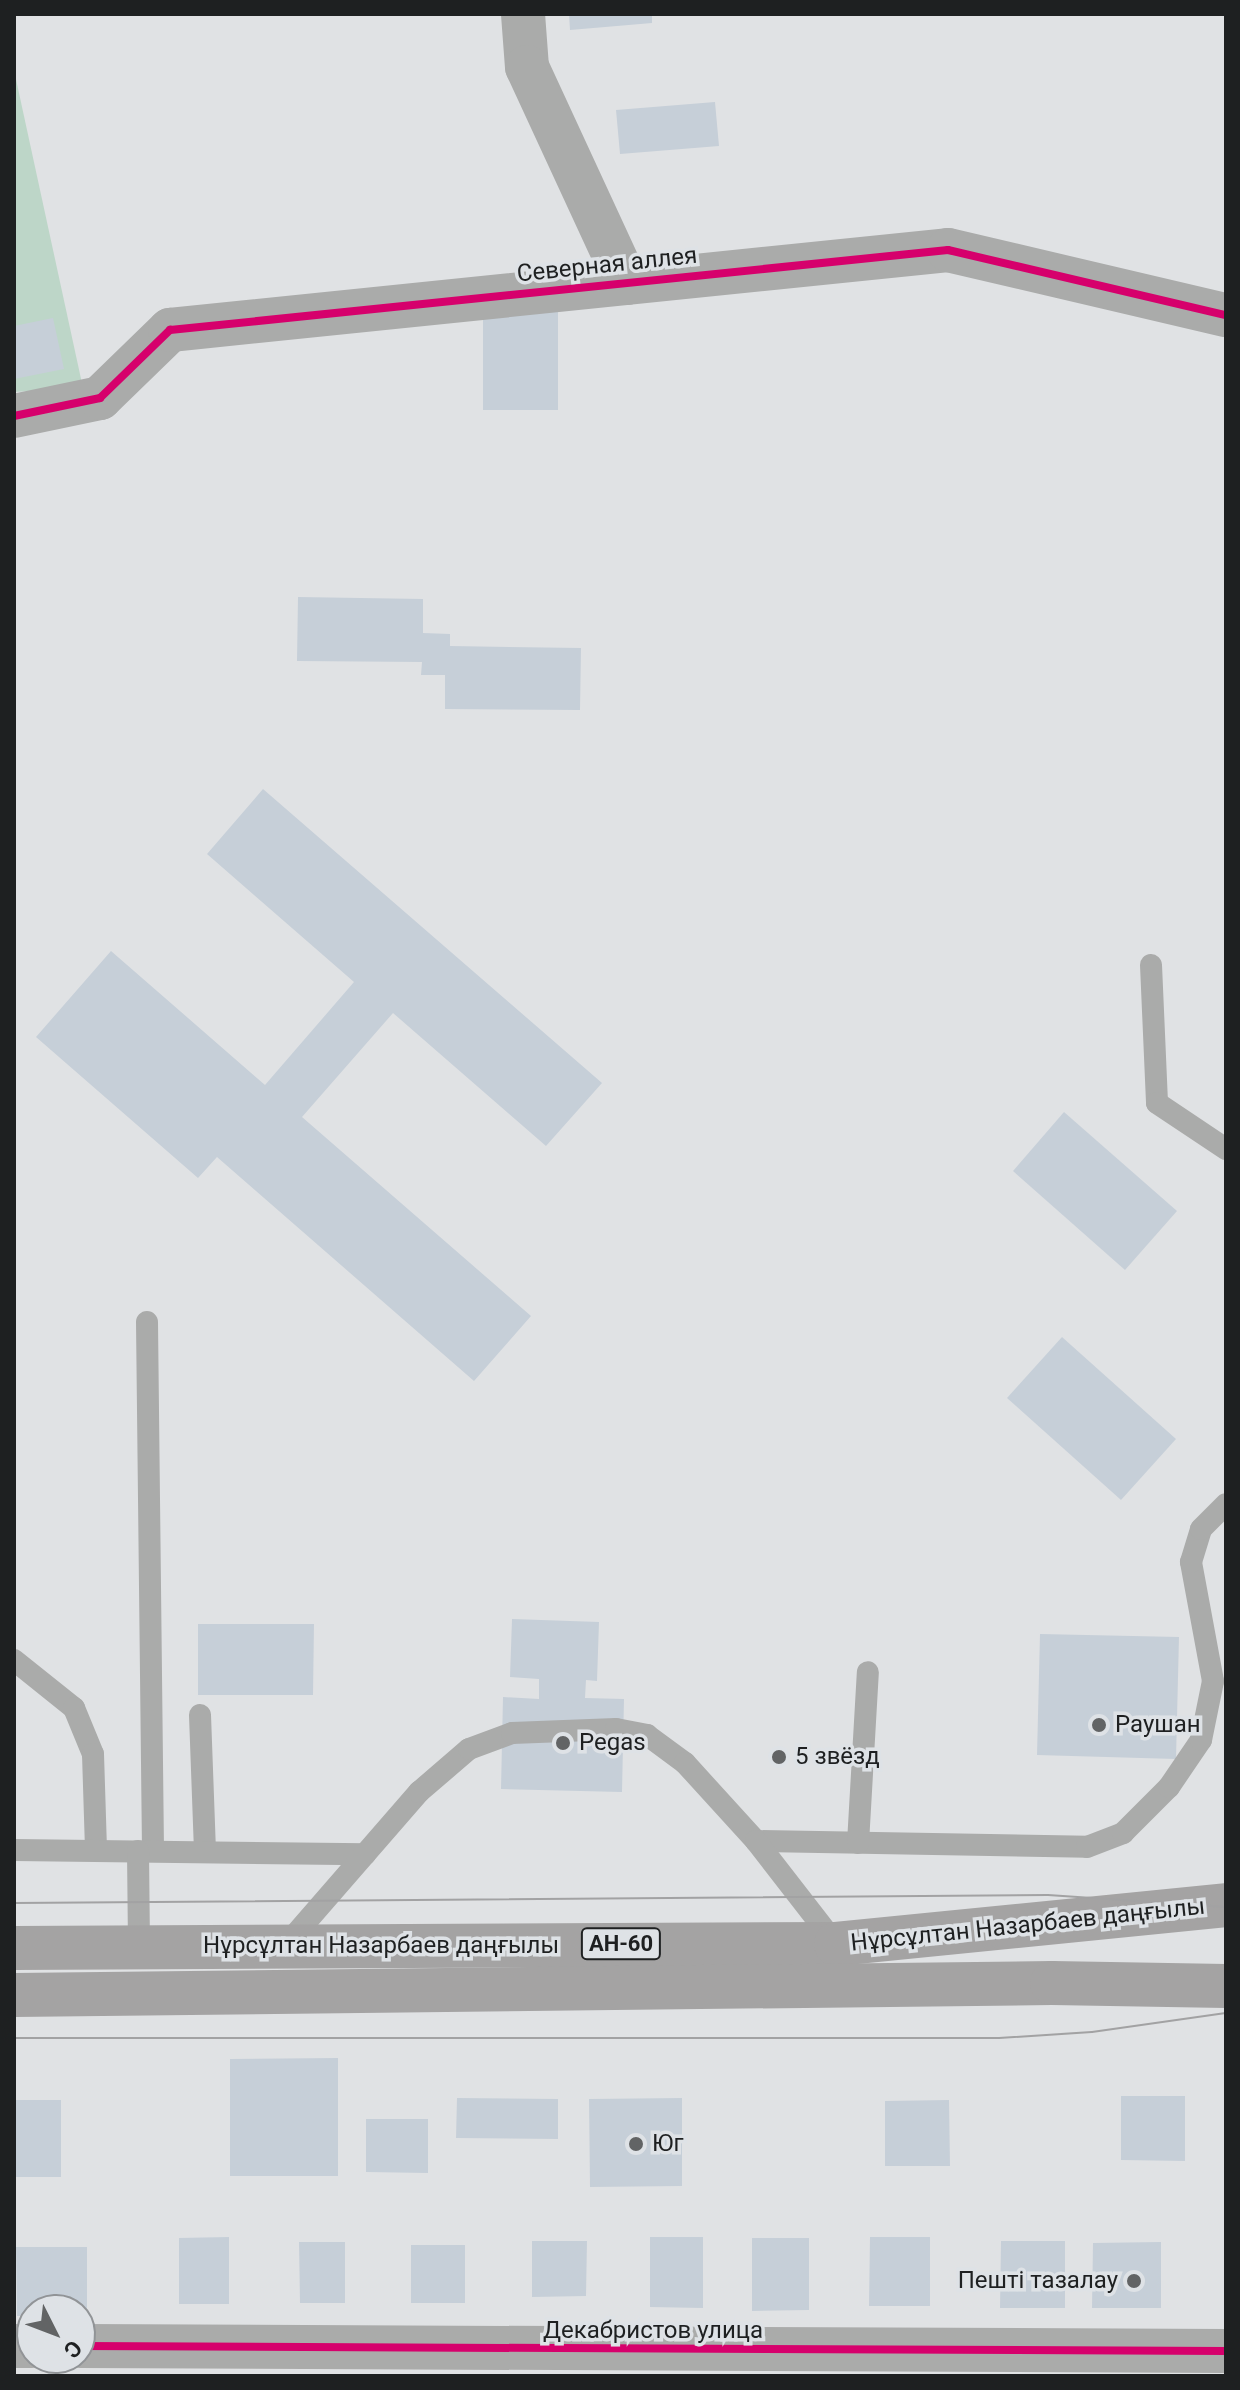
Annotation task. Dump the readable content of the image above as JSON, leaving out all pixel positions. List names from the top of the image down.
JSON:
{
  "streets": {
    "main road": ["Нұрсұлтан Назарбаев даңғылы", "АН-60"],
    "street": ["Северная аллея", "Декабристов улица"]
  },
  "places": [
    "Раушан",
    "Pegas",
    "5 звёзд",
    "Юг",
    "Пешті тазалау"
  ],
  "north": "bottom right"
}
